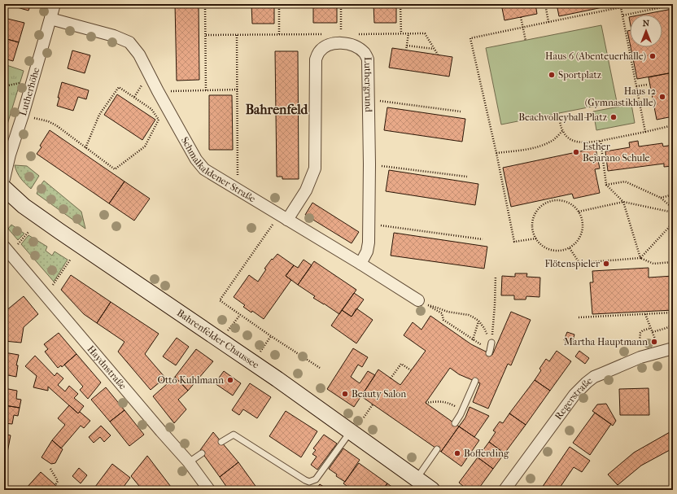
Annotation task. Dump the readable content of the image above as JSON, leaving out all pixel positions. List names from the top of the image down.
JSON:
{
  "streets": {
    "main road": ["Bahrenfelder Chaussee"],
    "street": [
      "Luthergrund",
      "Lutherhöhe",
      "Schmalkaldener Straße",
      "Haydnstraße",
      "Regerstraße"
    ]
  },
  "crossings": [
    ["Luthergrund", "Schmalkaldener Straße"],
    ["Lutherhöhe", "Schmalkaldener Straße"]
  ],
  "districts": ["Bahrenfeld"],
  "places": [
    "Haus 6 (Abenteuerhalle)",
    "Sportplatz",
    "Haus 12 (Gymnastikhalle)",
    "Beachvolleyball-Platz",
    "Esther Bejarano Schule",
    "Flötenspieler",
    "Martha Hauptmann",
    "Otto Kuhlmann",
    "Beauty Salon",
    "Bofferding"
  ],
  "north": "top"
}
